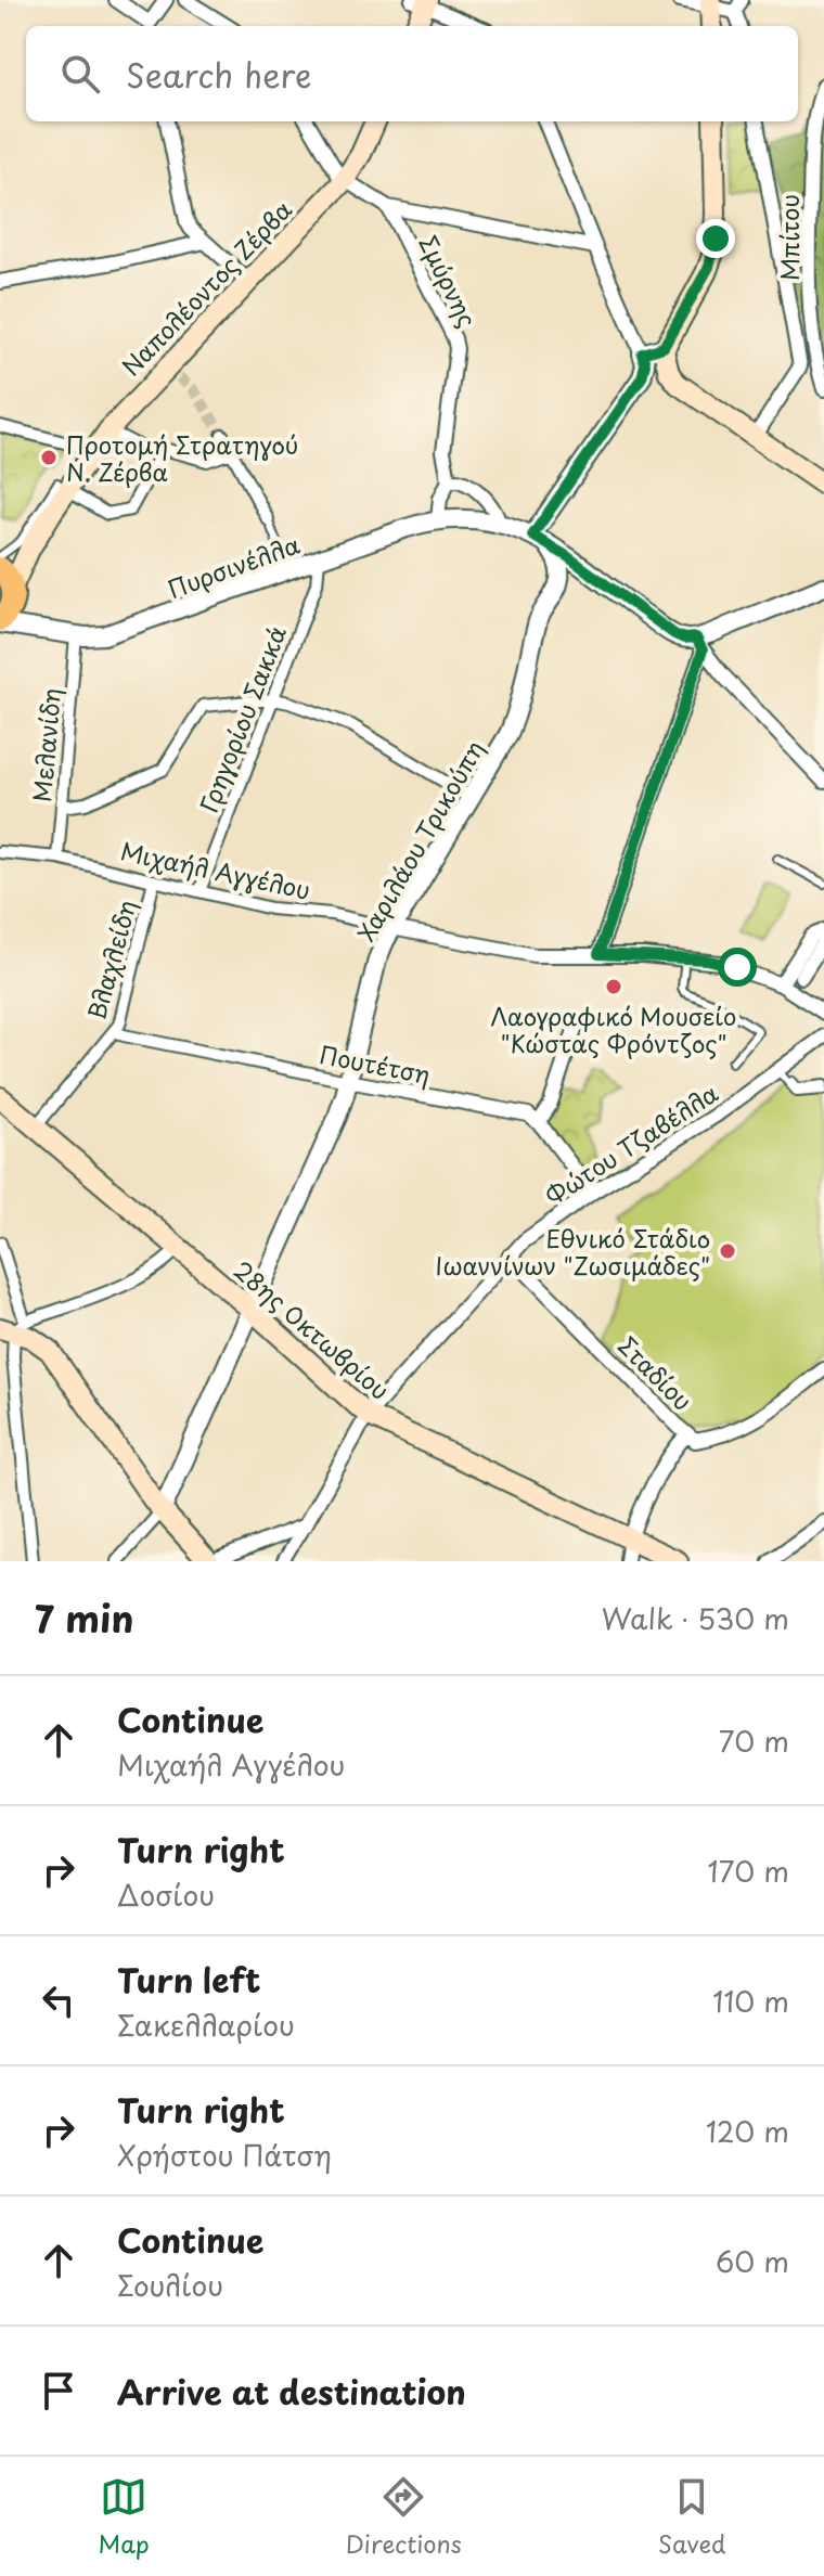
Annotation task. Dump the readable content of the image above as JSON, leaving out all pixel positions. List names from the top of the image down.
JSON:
{
  "streets": {
    "main road": ["Ναπολέοντος Ζέρβα", "28ης Οκτωβρίου"],
    "street": [
      "Μπίτου",
      "Σμύρνης",
      "Πυρσινέλλα",
      "Γρηγορίου Σακκά",
      "Μελανίδη",
      "Χαριλάου Τρικούπη",
      "Μιχαήλ Αγγέλου",
      "Βλαχλείδη",
      "Πουτέτση",
      "Φώτου Τζαβέλλα",
      "Σταδίου"
    ]
  },
  "crossings": [
    ["Ναπολέοντος Ζέρβα", "Πυρσινέλλα"],
    ["Πυρσινέλλα", "Γρηγορίου Σακκά"],
    ["Πυρσινέλλα", "Μελανίδη"],
    ["Πυρσινέλλα", "Χαριλάου Τρικούπη"],
    ["Γρηγορίου Σακκά", "Μιχαήλ Αγγέλου"],
    ["Μελανίδη", "Μιχαήλ Αγγέλου"],
    ["Χαριλάου Τρικούπη", "Μιχαήλ Αγγέλου"],
    ["Χαριλάου Τρικούπη", "Πουτέτση"],
    ["Χαριλάου Τρικούπη", "28ης Οκτωβρίου"],
    ["Μιχαήλ Αγγέλου", "Βλαχλείδη"],
    ["Βλαχλείδη", "Πουτέτση"],
    ["Βλαχλείδη", "28ης Οκτωβρίου"],
    ["Φώτου Τζαβέλλα", "28ης Οκτωβρίου"],
    ["Φώτου Τζαβέλλα", "Σταδίου"],
    ["28ης Οκτωβρίου", "Σταδίου"]
  ],
  "places": ["Προτομή Στρατηγού Ν. Ζέρβα", "Λαογραφικό Μουσείο \"Κώστας Φρόντζος\"", "Εθνικό Στάδιο Ιωαννίνων \"Ζωσιμάδες\""],
  "page": {
    "search": "Search here",
    "heading": ["7 min", "Walk · 530 m"],
    "list": [
      ["Continue", "Μιχαήλ Αγγέλου", "70 m"],
      ["Turn right", "Δοσίου", "170 m"],
      ["Turn left", "Σακελλαρίου", "110 m"],
      ["Turn right", "Χρήστου Πάτση", "120 m"],
      ["Continue", "Σουλίου", "60 m"],
      "Arrive at destination"
    ],
    "nav": ["Map", "Directions", "Saved"]
  }
}
